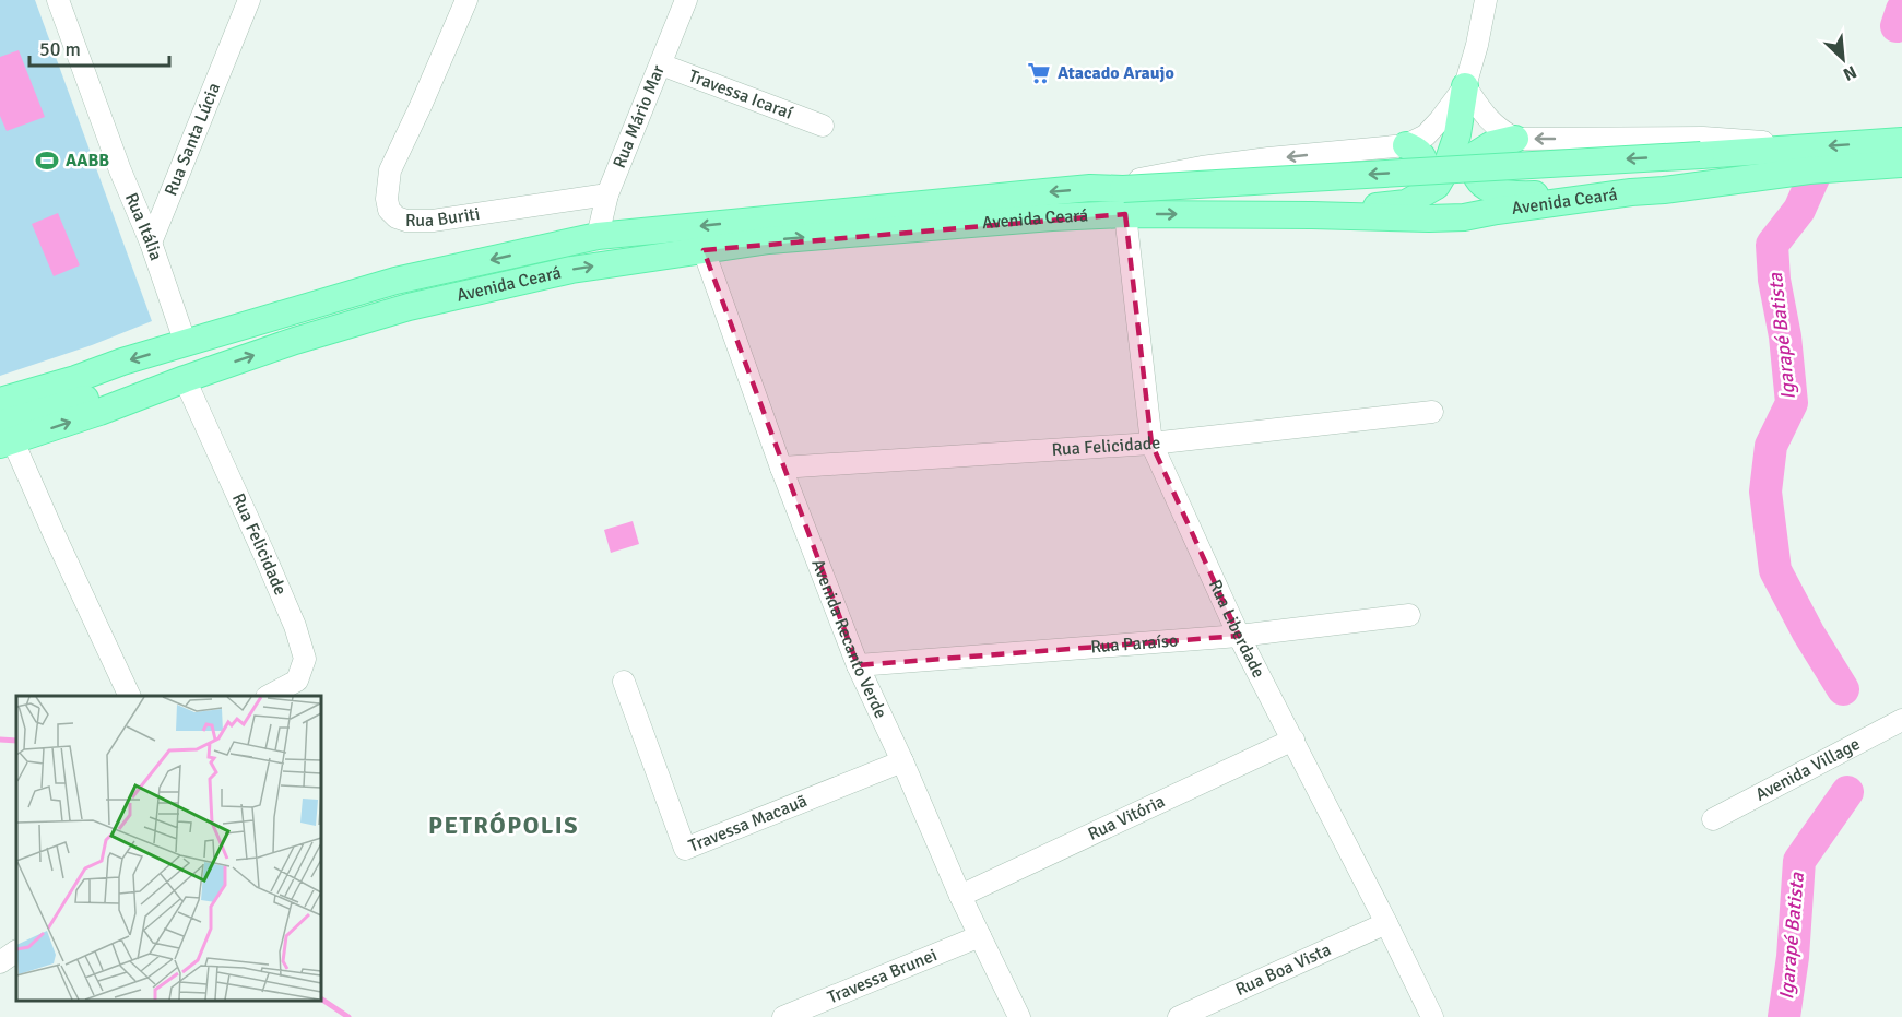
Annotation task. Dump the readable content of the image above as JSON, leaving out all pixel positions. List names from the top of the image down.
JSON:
{
  "streets": {
    "main road": ["Avenida Ceará"],
    "street": [
      "Travessa Icaraí",
      "Rua Mário Mar",
      "Rua Santa Lúcia",
      "Rua Buriti",
      "Rua Itália",
      "Rua Felicidade",
      "Rua Liberdade",
      "Avenida Recanto Verde",
      "Rua Paraíso",
      "Avenida Village",
      "Rua Vitória",
      "Travessa Macauã",
      "Rua Boa Vista",
      "Travessa Brunei"
    ]
  },
  "crossings": [
    ["Travessa Icaraí", "Rua Mário Mar"],
    ["Rua Mário Mar", "Avenida Ceará"],
    ["Rua Mário Mar", "Rua Buriti"],
    ["Rua Santa Lúcia", "Rua Itália"],
    ["Avenida Ceará", "Rua Itália"],
    ["Avenida Ceará", "Rua Felicidade"],
    ["Avenida Ceará", "Rua Liberdade"],
    ["Avenida Ceará", "Avenida Recanto Verde"],
    ["Rua Felicidade", "Rua Liberdade"],
    ["Rua Felicidade", "Avenida Recanto Verde"],
    ["Rua Liberdade", "Rua Paraíso"],
    ["Rua Liberdade", "Rua Vitória"],
    ["Rua Liberdade", "Rua Boa Vista"],
    ["Avenida Recanto Verde", "Rua Paraíso"],
    ["Avenida Recanto Verde", "Rua Vitória"],
    ["Avenida Recanto Verde", "Travessa Macauã"],
    ["Avenida Recanto Verde", "Travessa Brunei"]
  ],
  "districts": ["PETRÓPOLIS"],
  "water": ["Igarapé Batista"],
  "places": {
    "supermarket": ["Atacado Araujo"],
    "sports": ["AABB"]
  },
  "scale_bar": "50 m",
  "north": "bottom right"
}
